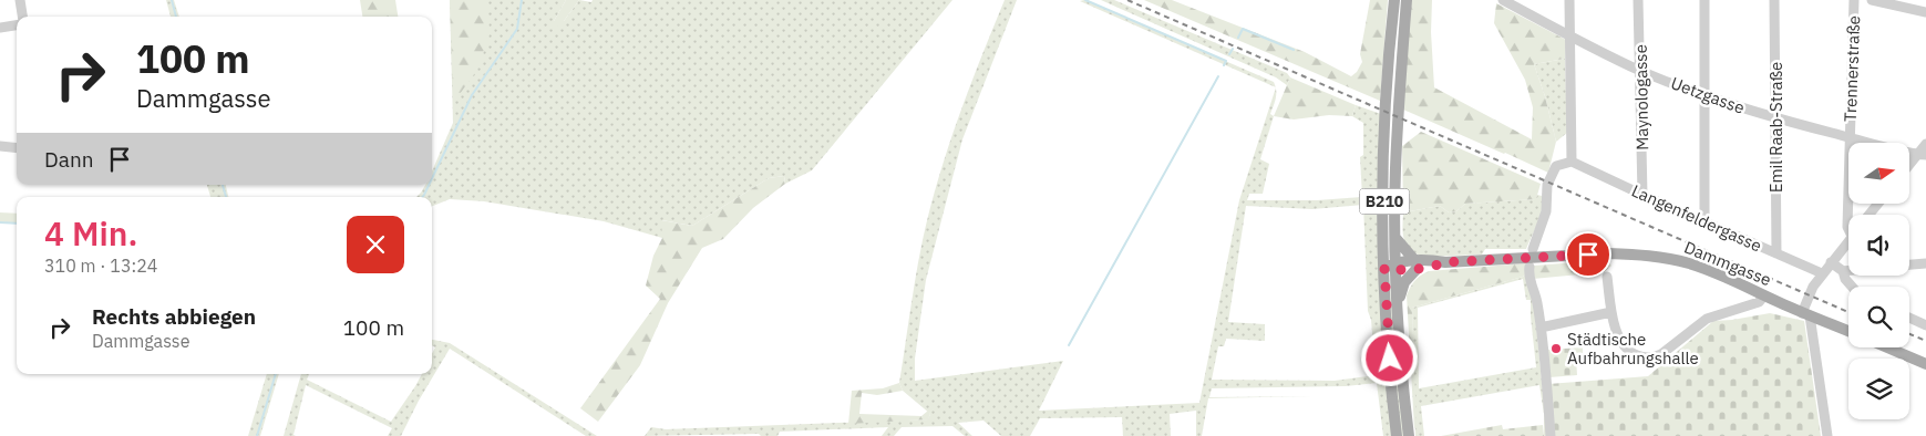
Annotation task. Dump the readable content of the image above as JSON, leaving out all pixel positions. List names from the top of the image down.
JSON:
{
  "streets": {
    "main road": ["B210", "Dammgasse"],
    "street": [
      "Trennerstraße",
      "Uetzgasse",
      "Maynologasse",
      "Emil Raab-Straße",
      "Langenfeldergasse"
    ]
  },
  "crossings": [
    ["Trennerstraße", "Uetzgasse"],
    ["Uetzgasse", "Maynologasse"],
    ["Uetzgasse", "Emil Raab-Straße"],
    ["Maynologasse", "Langenfeldergasse"],
    ["Emil Raab-Straße", "Langenfeldergasse"],
    ["B210", "Dammgasse"]
  ],
  "places": ["Städtische Aufbahrungshalle"],
  "north": "right",
  "page": {
    "turn": ["100 m", "Dammgasse"],
    "then": "Dann",
    "heading": ["4 Min.", "310 m · 13:24"],
    "list": [
      {
        "name": "Rechts abbiegen",
        "note": "Dammgasse",
        "value": "100 m"
      }
    ]
  }
}
